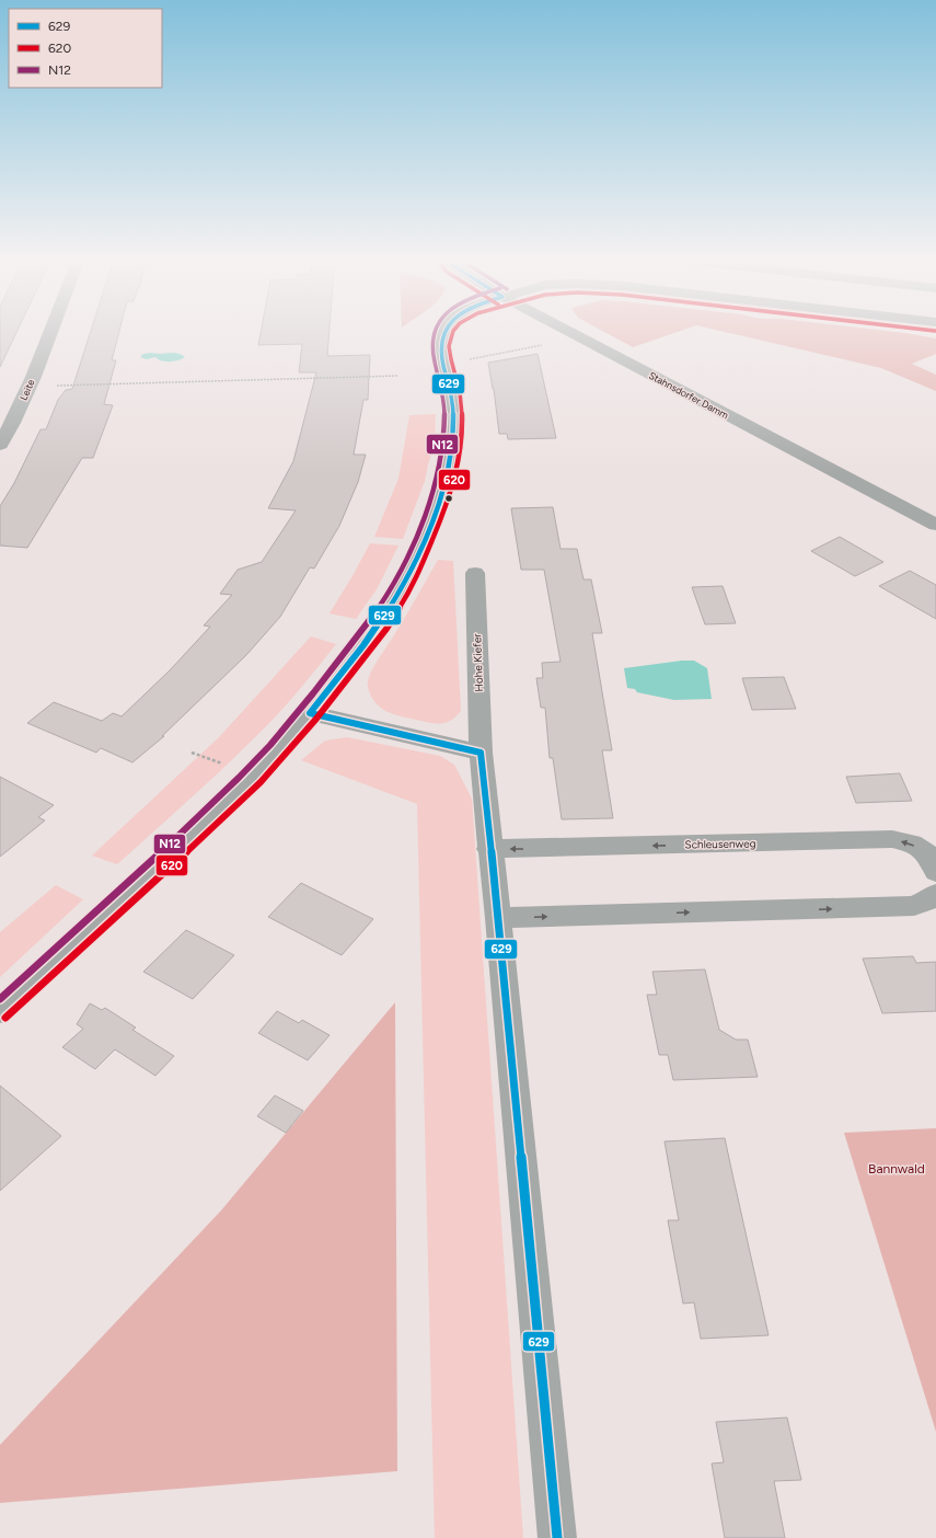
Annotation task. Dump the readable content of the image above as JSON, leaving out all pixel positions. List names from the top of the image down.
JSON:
{
  "streets": {
    "street": [
      "Leite",
      "Stahnsdorfer Damm",
      "Hohe Kiefer",
      "Schleusenweg"
    ]
  },
  "parks": ["Bannwald"],
  "lines": ["transit line 629", "transit line 620", "transit line N12"],
  "legend": ["629", "620", "N12"]
}
